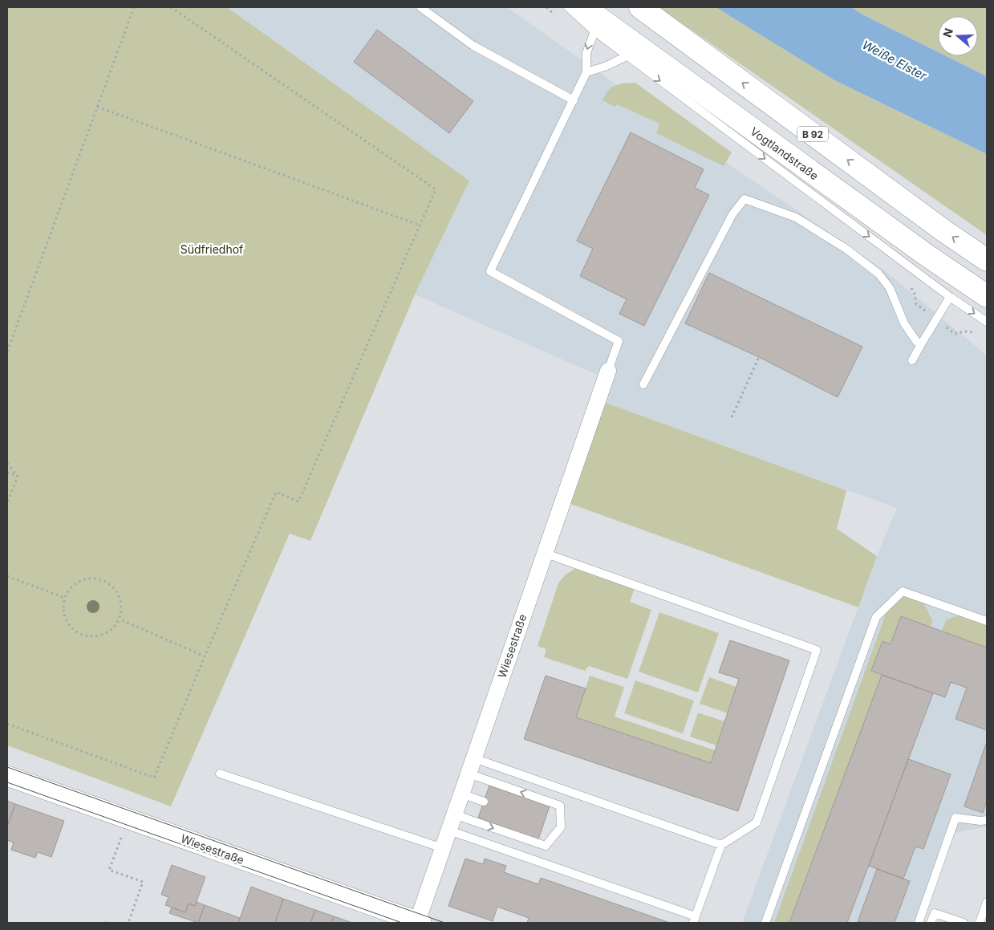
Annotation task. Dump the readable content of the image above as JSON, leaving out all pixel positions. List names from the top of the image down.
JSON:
{
  "streets": {
    "main road": ["B 92", "Vogtlandstraße"],
    "street": ["Wiesestraße"]
  },
  "water": ["Weiße Elster"],
  "parks": ["Südfriedhof"],
  "north": "left"
}
